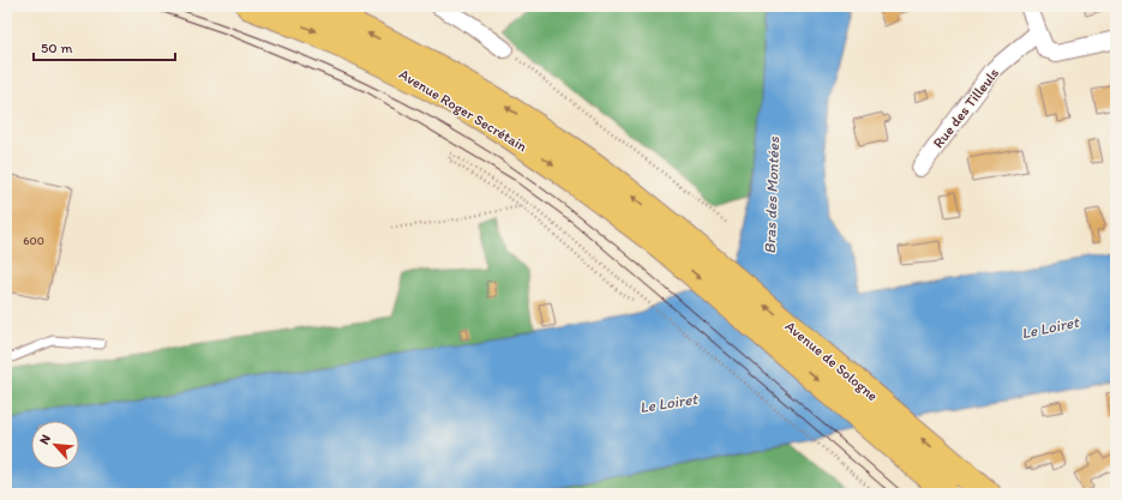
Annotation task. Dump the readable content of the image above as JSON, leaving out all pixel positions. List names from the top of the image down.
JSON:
{
  "streets": {
    "main road": ["Avenue Roger Secrétain", "Avenue de Sologne"],
    "street": ["Rue des Tilleuls"]
  },
  "crossings": [
    ["Avenue Roger Secrétain", "Avenue de Sologne"]
  ],
  "water": ["Bras des Montées", "Le Loiret"],
  "house_numbers": ["600"],
  "scale_bar": "50 m",
  "north": "top left"
}
